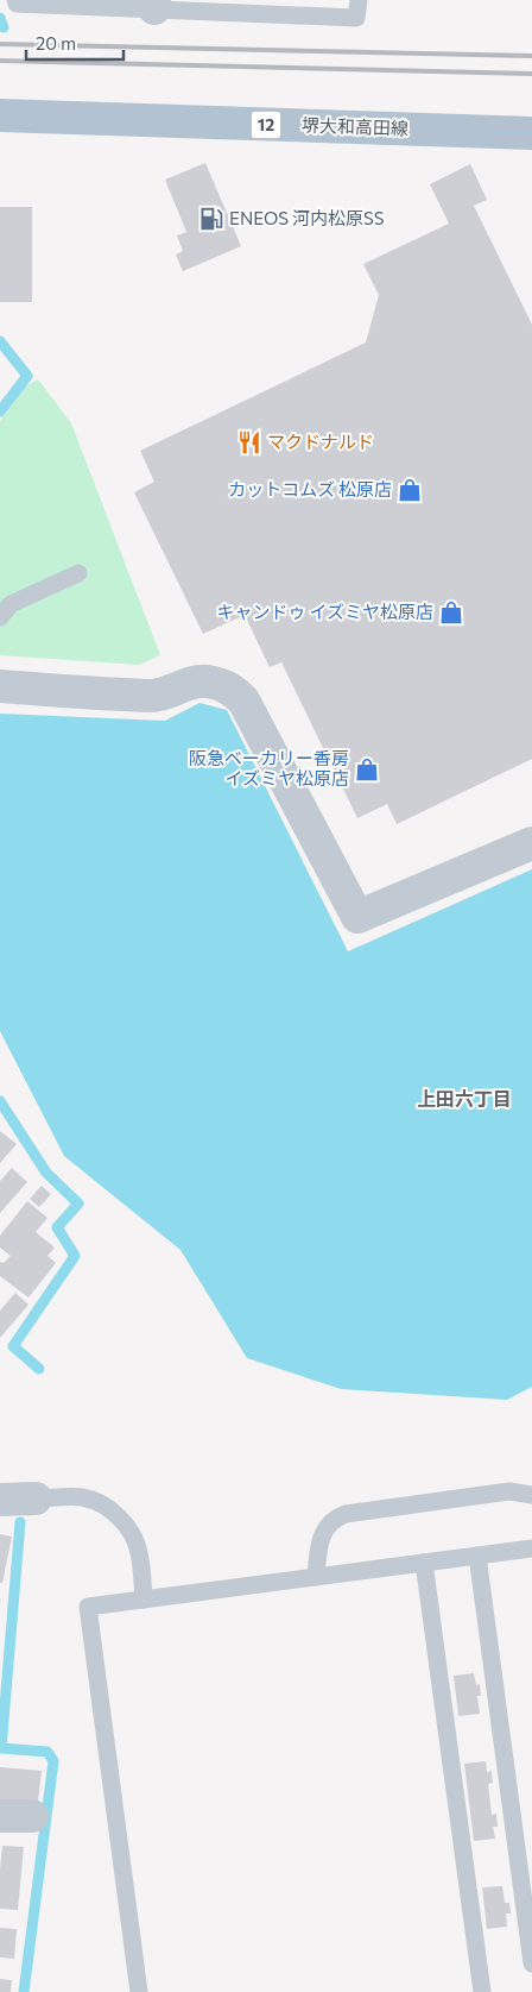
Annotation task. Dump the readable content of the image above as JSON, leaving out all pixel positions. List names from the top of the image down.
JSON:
{
  "streets": {
    "main road": ["12", "堺大和高田線"]
  },
  "districts": ["上田六丁目"],
  "places": {
    "fuel station": ["ENEOS 河内松原SS"],
    "restaurant": ["マクドナルド"],
    "shop": ["カットコムズ 松原店", "キャンドゥ イズミヤ松原店", "阪急ベーカリー香房 イズミヤ松原店"]
  },
  "scale_bar": "20 m"
}
